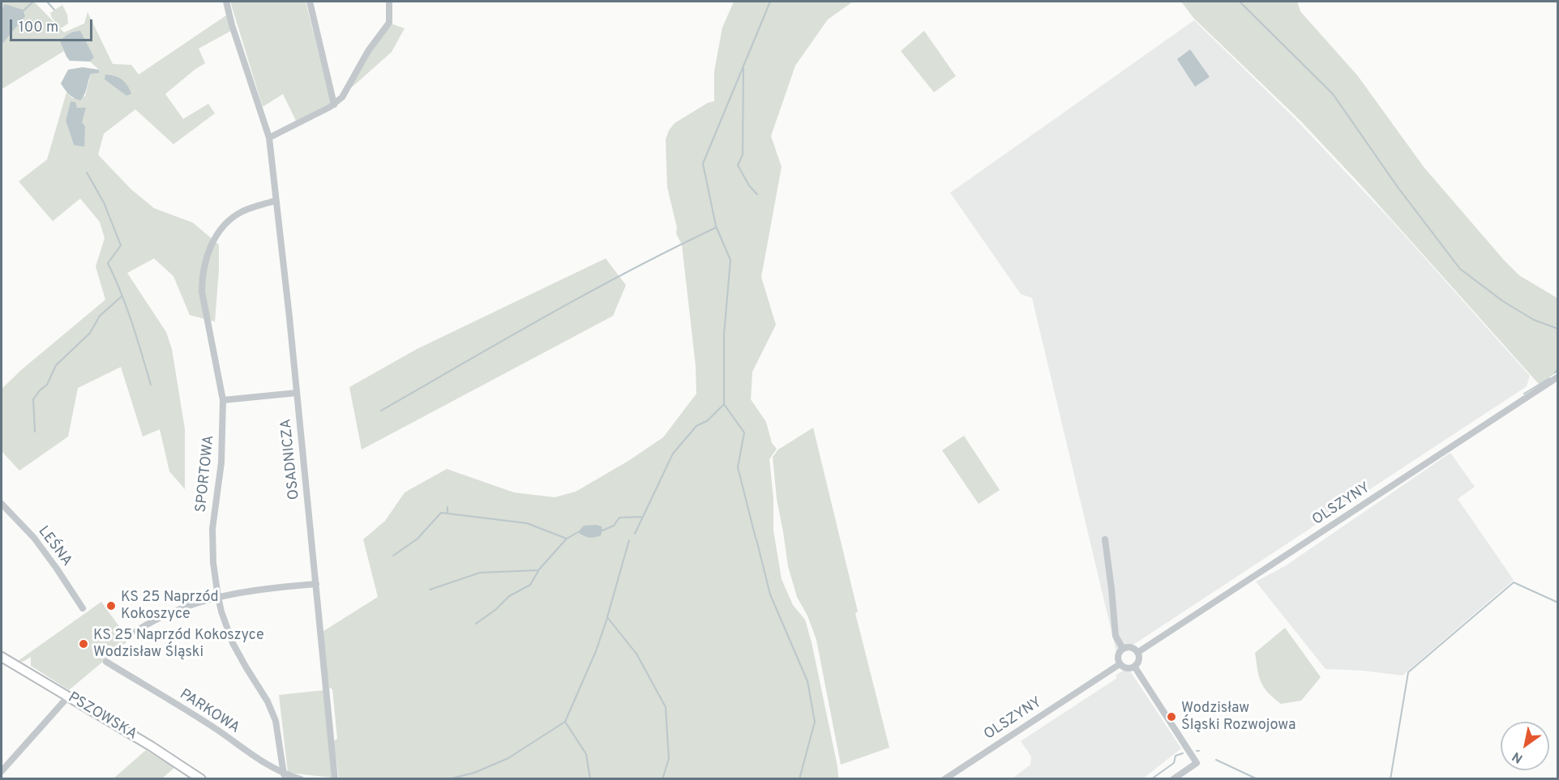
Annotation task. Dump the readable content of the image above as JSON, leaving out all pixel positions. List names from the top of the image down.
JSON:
{
  "streets": {
    "main road": ["PSZOWSKA"],
    "street": [
      "OSADNICZA",
      "SPORTOWA",
      "OLSZYNY",
      "LEŚNA",
      "PARKOWA"
    ]
  },
  "crossings": [
    ["OSADNICZA", "SPORTOWA"],
    ["SPORTOWA", "PARKOWA"]
  ],
  "places": ["KS 25 Naprzód Kokoszyce", "KS 25 Naprzód Kokoszyce Wodzisław Śląski", "Wodzisław Śląski Rozwojowa"],
  "scale_bar": "100 m",
  "north": "bottom left"
}
